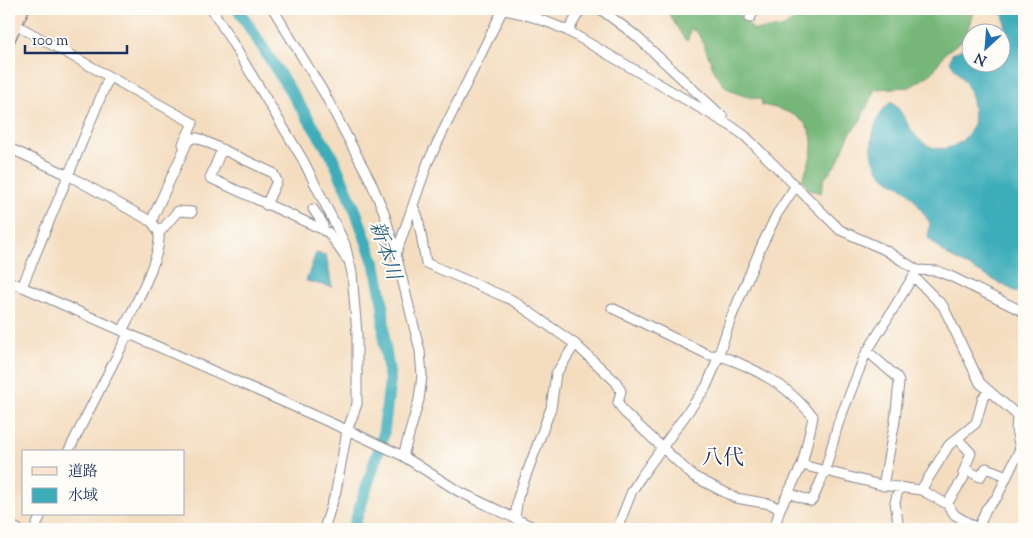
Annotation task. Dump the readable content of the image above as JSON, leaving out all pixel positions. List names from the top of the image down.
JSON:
{
  "districts": ["八代"],
  "water": ["新本川"],
  "legend": ["道路", "水域"],
  "scale_bar": "100 m",
  "north": "bottom left"
}
